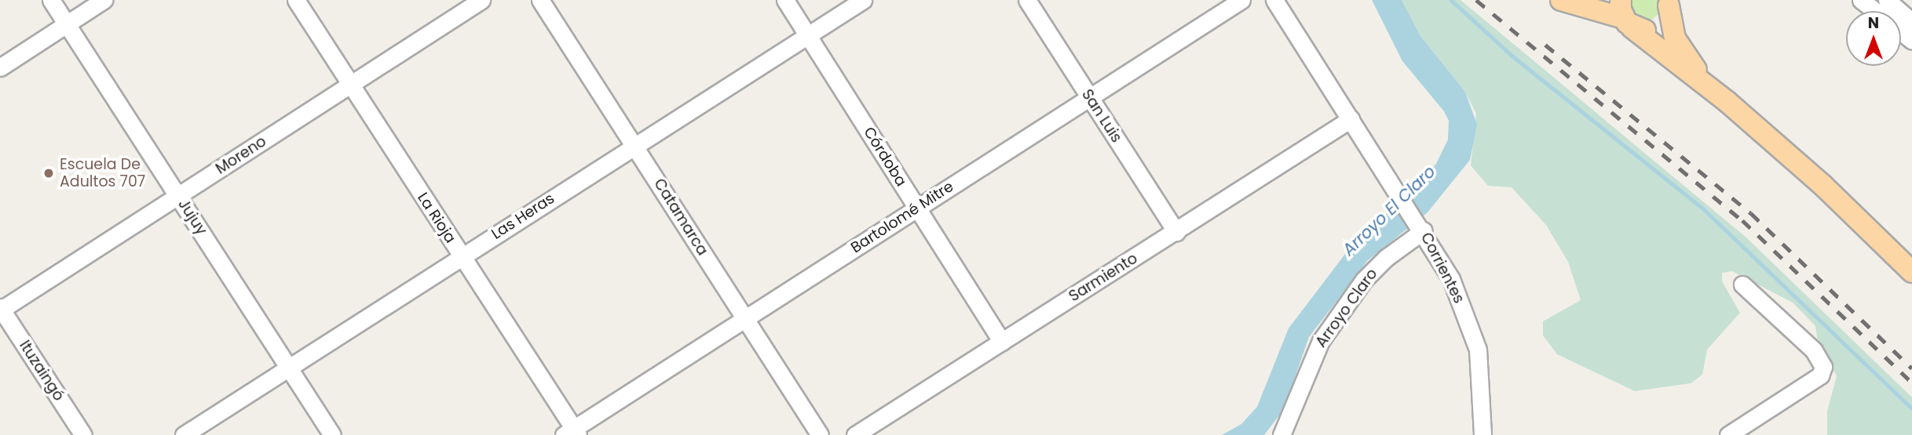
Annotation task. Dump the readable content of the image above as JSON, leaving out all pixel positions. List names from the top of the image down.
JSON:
{
  "streets": {
    "street": [
      "San Luis",
      "Moreno",
      "Córdoba",
      "Las Heras",
      "Jujuy",
      "Catamarca",
      "Bartolomé Mitre",
      "La Rioja",
      "Corrientes",
      "Sarmiento",
      "Arroyo Claro",
      "Ituzaingó"
    ]
  },
  "crossings": [
    ["San Luis", "Bartolomé Mitre"],
    ["San Luis", "Sarmiento"],
    ["Moreno", "Jujuy"],
    ["Moreno", "La Rioja"],
    ["Moreno", "Ituzaingó"],
    ["Córdoba", "Las Heras"],
    ["Córdoba", "Bartolomé Mitre"],
    ["Córdoba", "Sarmiento"],
    ["Las Heras", "Jujuy"],
    ["Las Heras", "Catamarca"],
    ["Las Heras", "La Rioja"],
    ["Catamarca", "Bartolomé Mitre"],
    ["Bartolomé Mitre", "La Rioja"],
    ["Corrientes", "Sarmiento"],
    ["Corrientes", "Arroyo Claro"]
  ],
  "water": ["Arroyo El Claro"],
  "places": ["Escuela De Adultos 707"],
  "north": "top"
}
